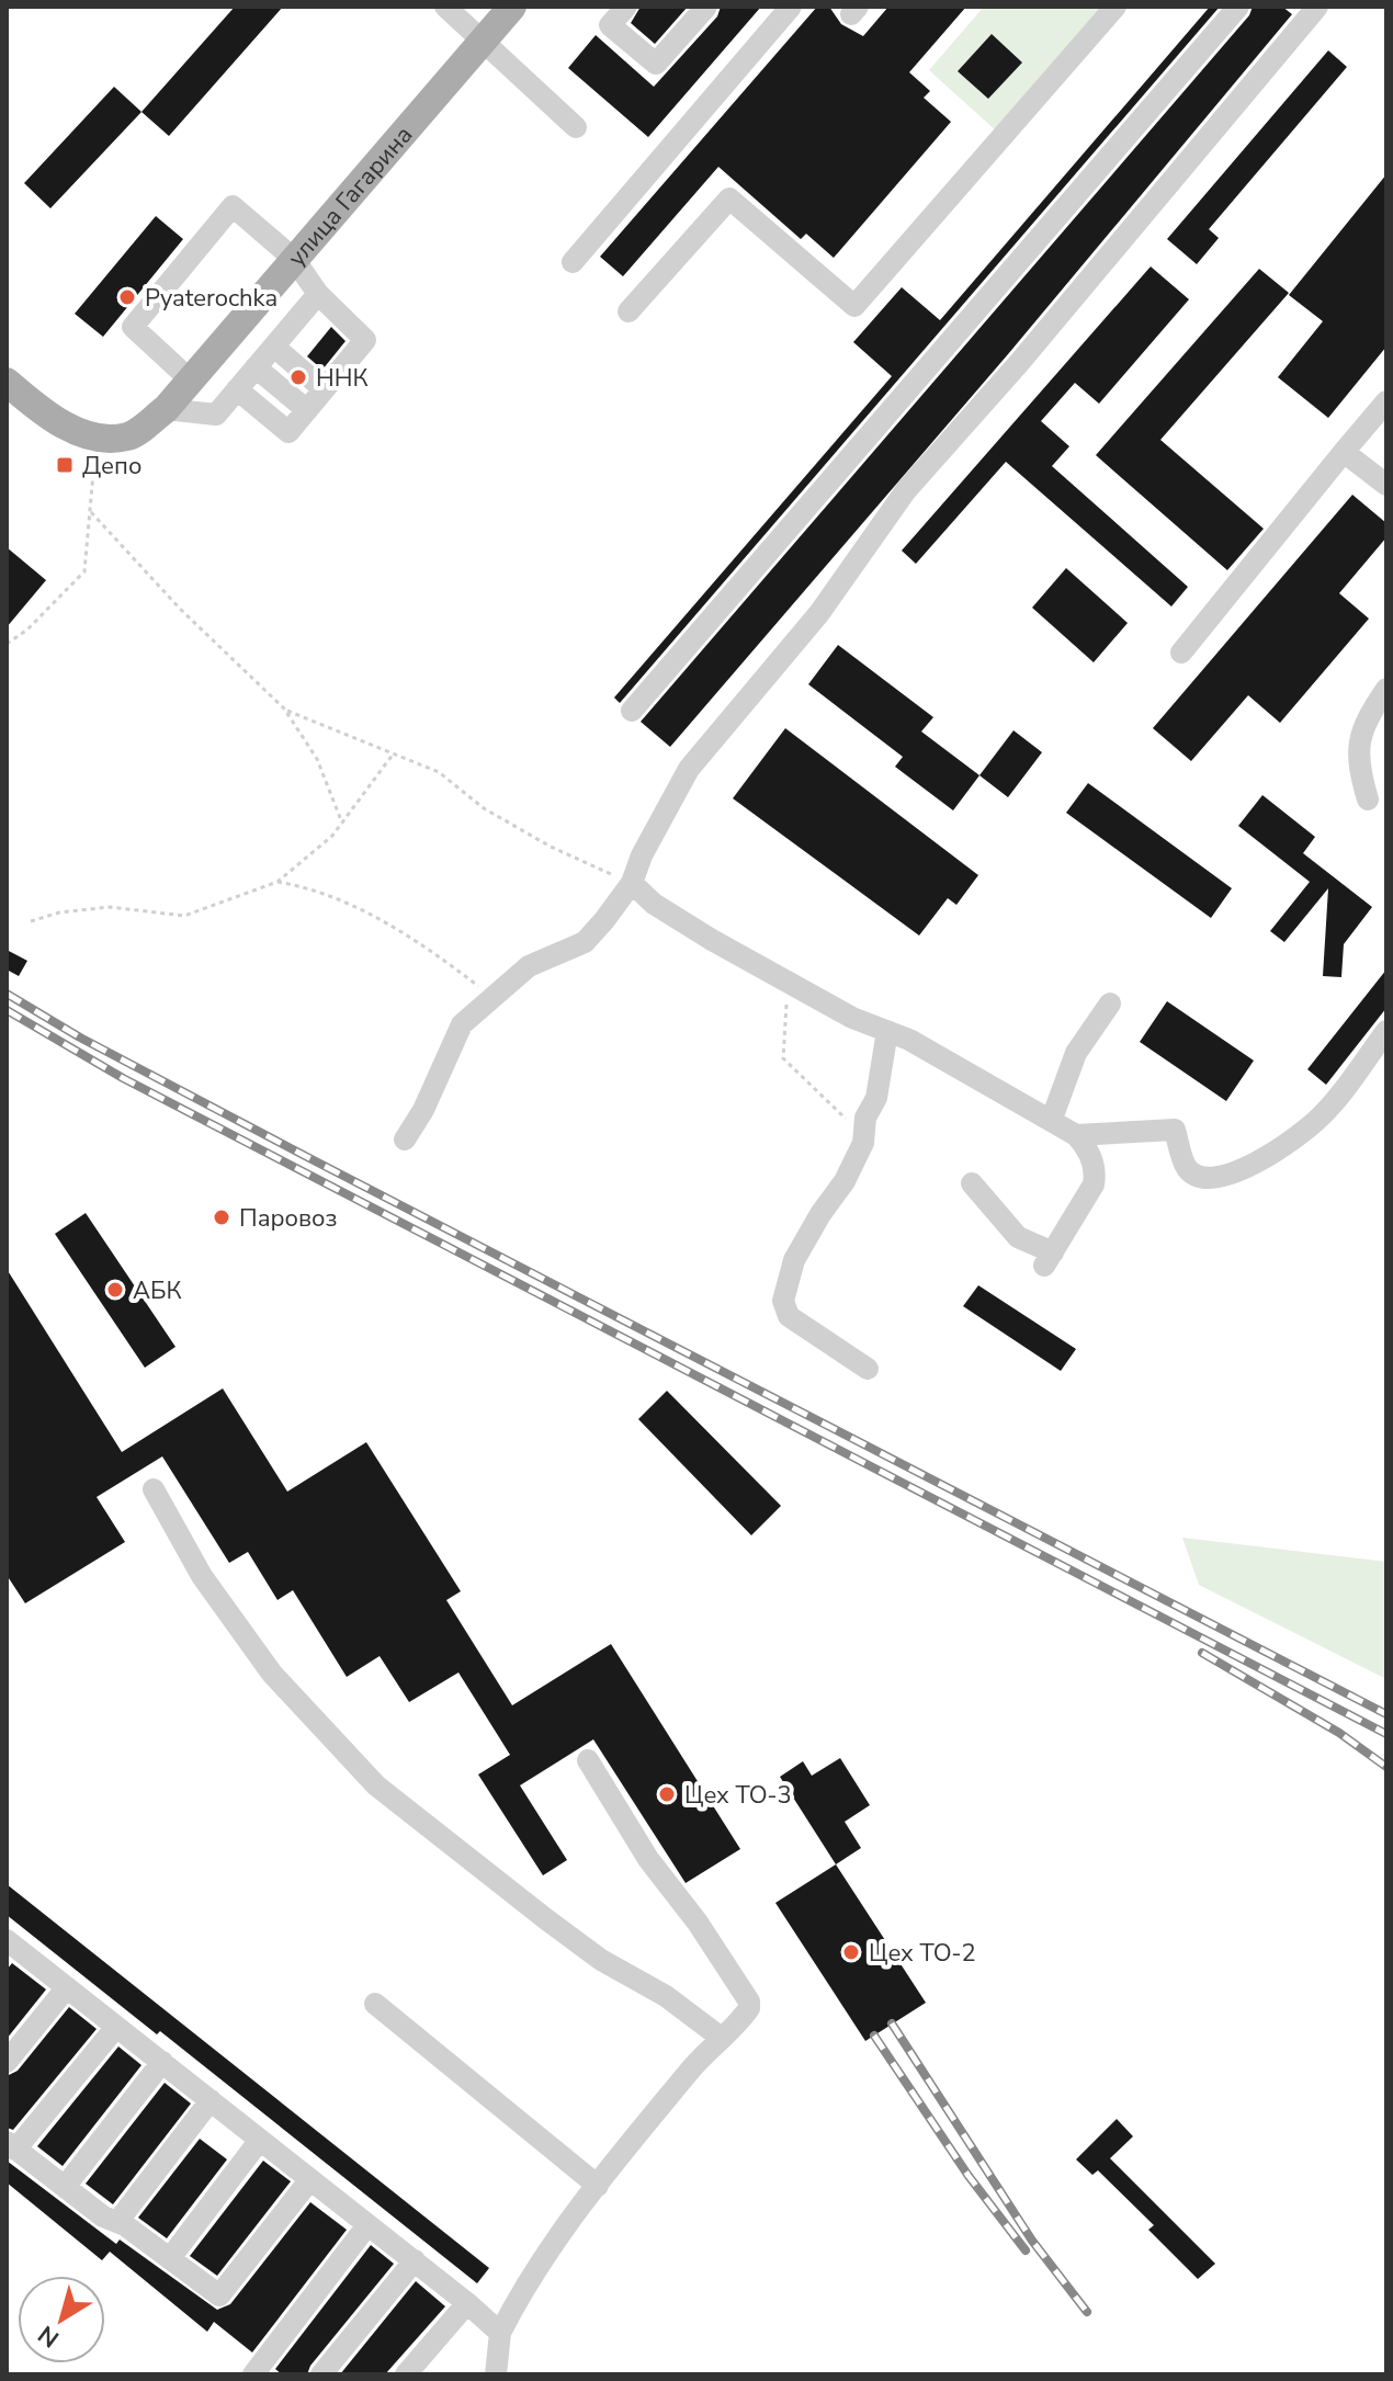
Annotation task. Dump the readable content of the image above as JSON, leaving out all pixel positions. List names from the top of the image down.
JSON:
{
  "streets": {
    "main road": ["улица Гагарина"]
  },
  "places": {
    "other": [
      "Pyaterochka",
      "ННК",
      "Паровоз",
      "АБК",
      "Цех ТО-3",
      "Цех ТО-2"
    ],
    "transit": ["Депо"]
  },
  "north": "bottom left"
}
